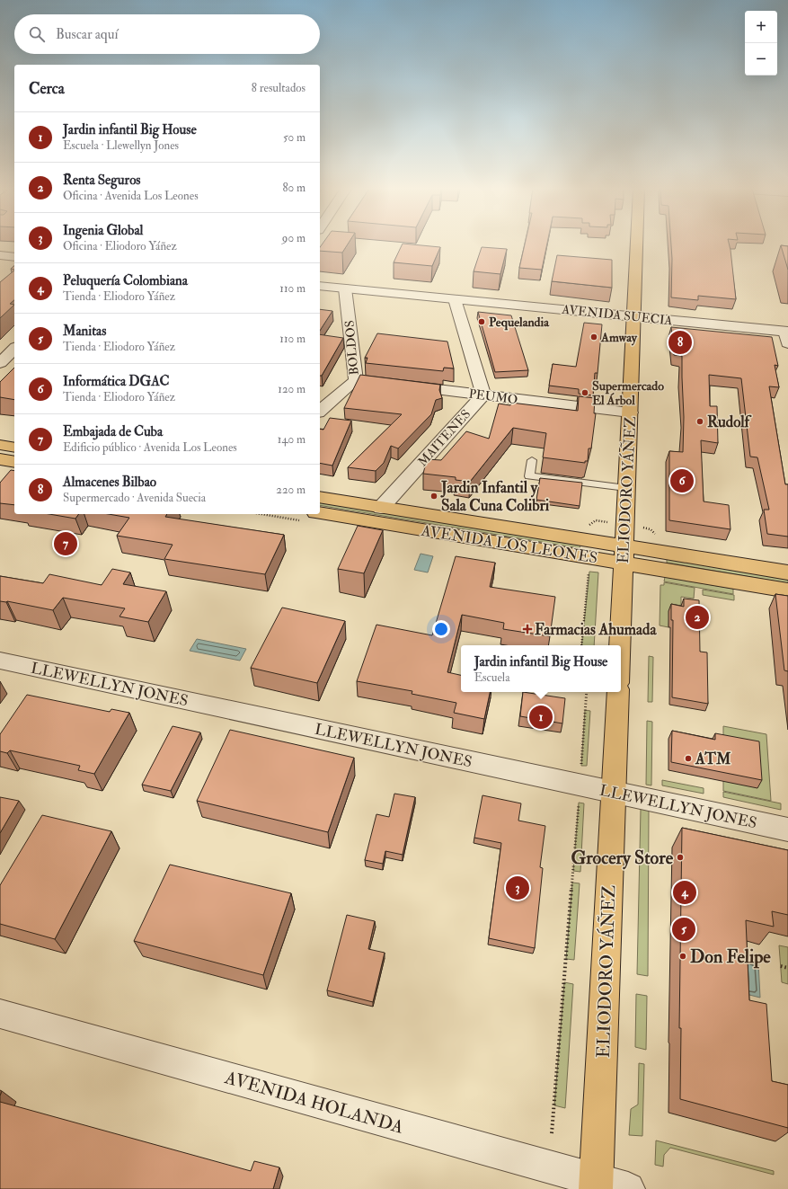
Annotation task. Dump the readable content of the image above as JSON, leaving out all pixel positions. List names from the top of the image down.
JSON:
{
  "streets": {
    "main road": ["ELIODORO YÁÑEZ", "AVENIDA LOS LEONES"],
    "street": [
      "AVENIDA SUECIA",
      "BOLDOS",
      "PEUMO",
      "MAITENES",
      "LLEWELLYN JONES",
      "AVENIDA HOLANDA"
    ]
  },
  "crossings": [
    ["AVENIDA SUECIA", "BOLDOS"],
    ["AVENIDA SUECIA", "MAITENES"],
    ["AVENIDA SUECIA", "ELIODORO YÁÑEZ"],
    ["PEUMO", "MAITENES"],
    ["PEUMO", "ELIODORO YÁÑEZ"],
    ["MAITENES", "AVENIDA LOS LEONES"],
    ["ELIODORO YÁÑEZ", "AVENIDA LOS LEONES"],
    ["ELIODORO YÁÑEZ", "LLEWELLYN JONES"],
    ["ELIODORO YÁÑEZ", "AVENIDA HOLANDA"]
  ],
  "places": {
    "other": [
      "Pequelandia",
      "Amway",
      "Supermercado El Árbol",
      "Rudolf",
      "Jardin Infantil y Sala Cuna Colibri",
      "ATM",
      "Grocery Store",
      "Don Felipe"
    ],
    "health": ["Farmacias Ahumada"]
  },
  "page": {
    "map_buttons": ["+", "−"],
    "search": "Buscar aquí",
    "heading": ["Cerca", "8 resultados"],
    "list": [
      {
        "mark": "1",
        "name": "Jardin infantil Big House",
        "note": "Escuela · Llewellyn Jones",
        "value": "50 m"
      },
      {
        "mark": "2",
        "name": "Renta Seguros",
        "note": "Oficina · Avenida Los Leones",
        "value": "80 m"
      },
      {
        "mark": "3",
        "name": "Ingenia Global",
        "note": "Oficina · Eliodoro Yáñez",
        "value": "90 m"
      },
      {
        "mark": "4",
        "name": "Peluquería Colombiana",
        "note": "Tienda · Eliodoro Yáñez",
        "value": "110 m"
      },
      {
        "mark": "5",
        "name": "Manitas",
        "note": "Tienda · Eliodoro Yáñez",
        "value": "110 m"
      },
      {
        "mark": "6",
        "name": "Informática DGAC",
        "note": "Tienda · Eliodoro Yáñez",
        "value": "120 m"
      },
      {
        "mark": "7",
        "name": "Embajada de Cuba",
        "note": "Edificio público · Avenida Los Leones",
        "value": "140 m"
      },
      {
        "mark": "8",
        "name": "Almacenes Bilbao",
        "note": "Supermercado · Avenida Suecia",
        "value": "220 m"
      }
    ],
    "pins": [
      "8",
      "6",
      "7",
      "2",
      "1",
      "3",
      "4",
      "5"
    ],
    "popup": ["Jardin infantil Big House", "Escuela"]
  }
}
